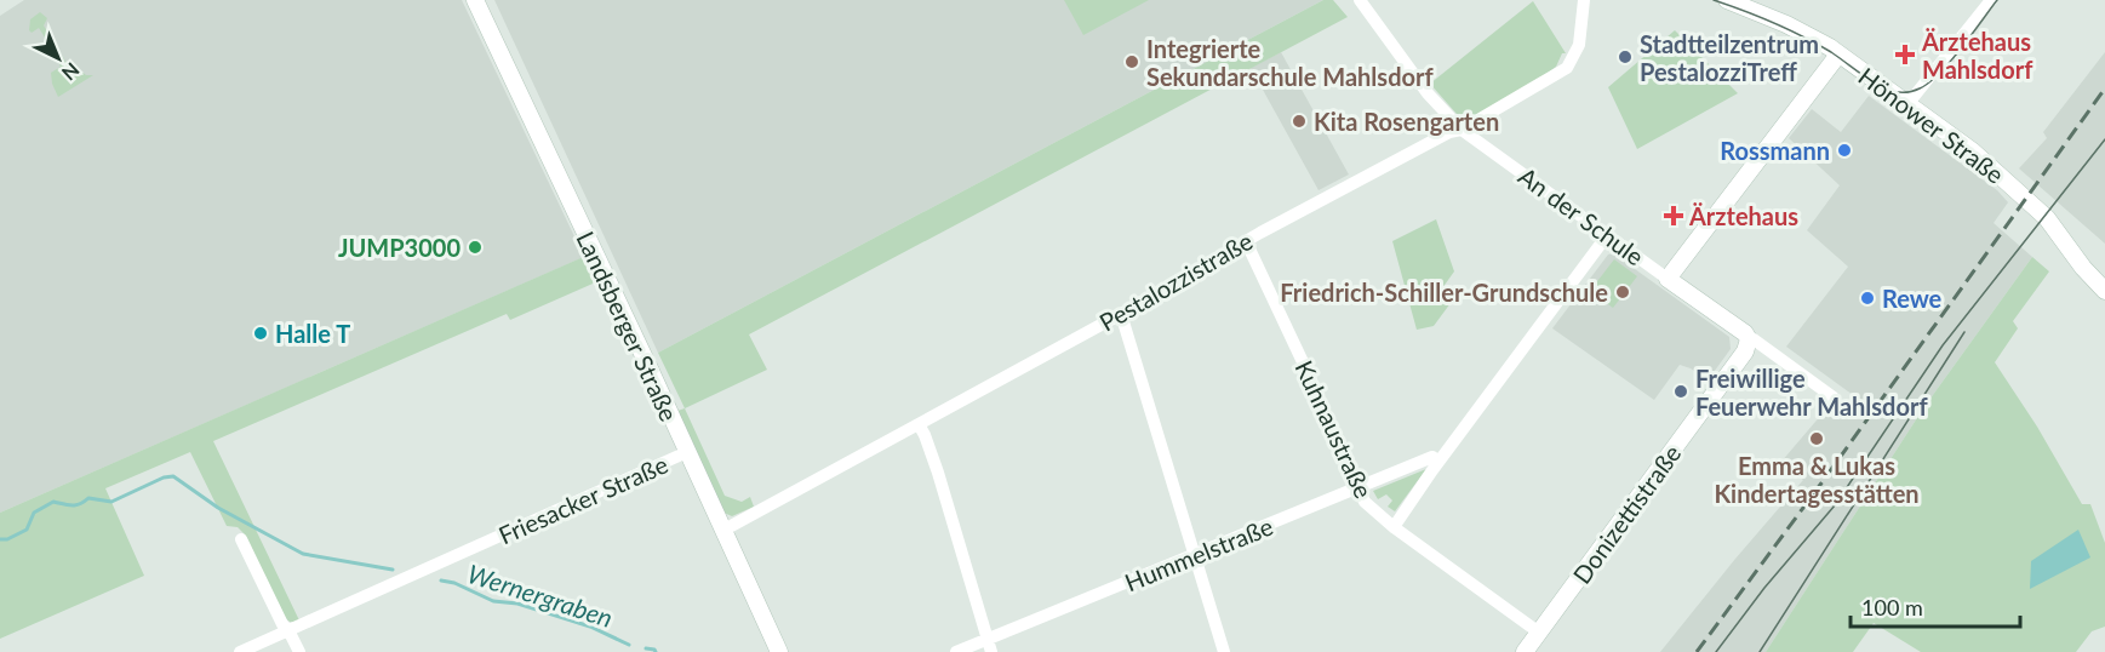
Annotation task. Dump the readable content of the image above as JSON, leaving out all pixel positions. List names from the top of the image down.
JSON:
{
  "streets": {
    "street": [
      "Hönower Straße",
      "An der Schule",
      "Pestalozzistraße",
      "Landsberger Straße",
      "Kuhnaustraße",
      "Friesacker Straße",
      "Donizettistraße",
      "Hummelstraße"
    ]
  },
  "crossings": [
    ["An der Schule", "Pestalozzistraße"],
    ["An der Schule", "Donizettistraße"],
    ["Pestalozzistraße", "Landsberger Straße"],
    ["Pestalozzistraße", "Kuhnaustraße"],
    ["Landsberger Straße", "Friesacker Straße"],
    ["Kuhnaustraße", "Donizettistraße"],
    ["Kuhnaustraße", "Hummelstraße"]
  ],
  "water": ["Wernergraben"],
  "places": {
    "health": ["Ärztehaus Mahlsdorf", "Ärztehaus"],
    "other": [
      "Stadtteilzentrum PestalozziTreff",
      "Integrierte Sekundarschule Mahlsdorf",
      "Kita Rosengarten",
      "Rossmann",
      "JUMP3000",
      "Friedrich-Schiller-Grundschule",
      "Rewe",
      "Halle T",
      "Freiwillige Feuerwehr Mahlsdorf",
      "Emma & Lukas Kindertagesstätten"
    ]
  },
  "scale_bar": "100 m",
  "north": "bottom right"
}
